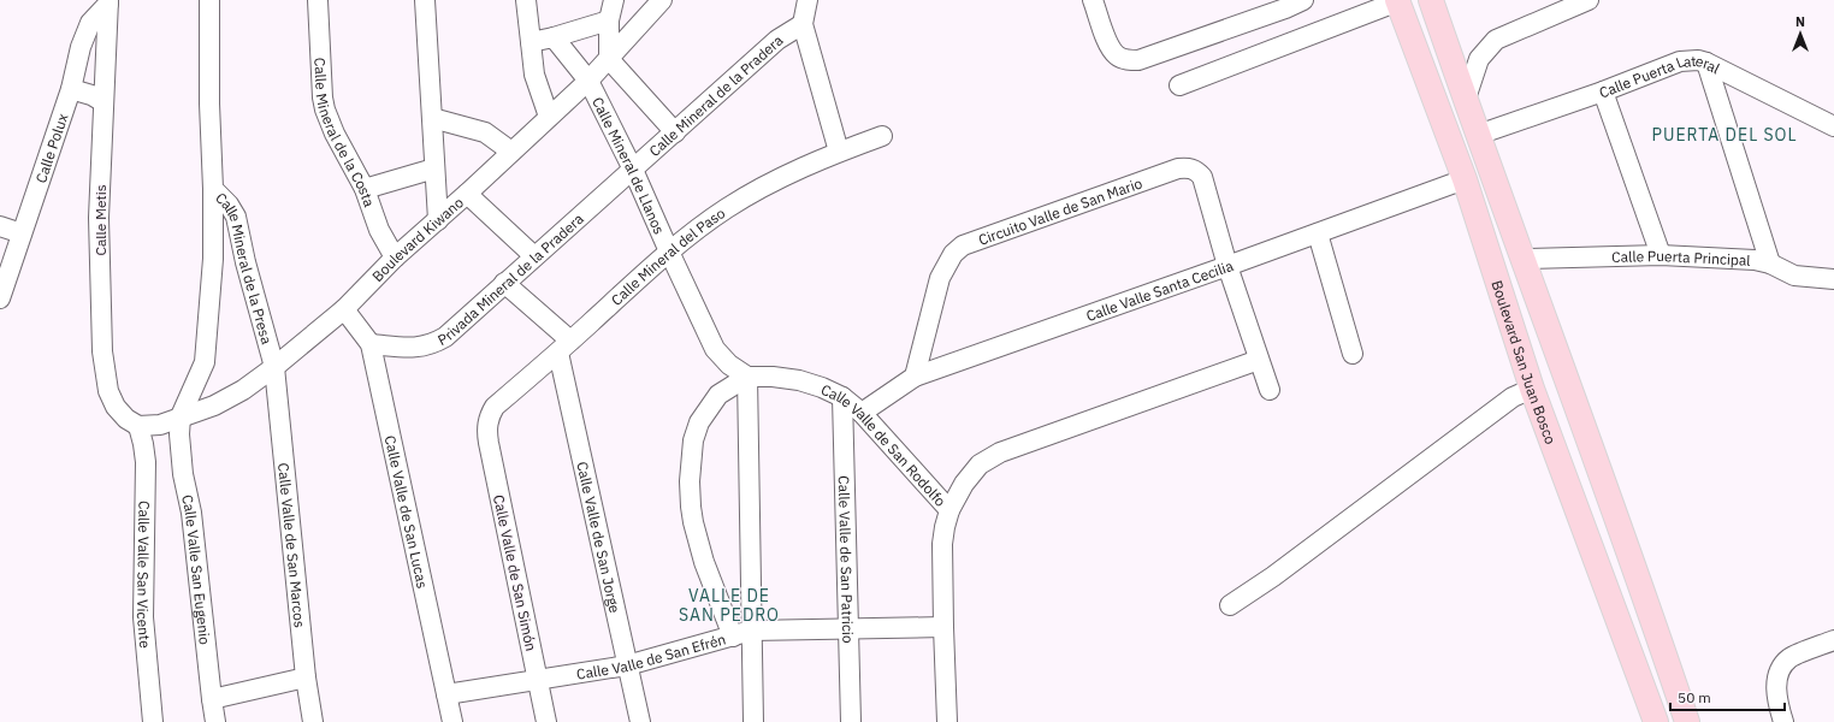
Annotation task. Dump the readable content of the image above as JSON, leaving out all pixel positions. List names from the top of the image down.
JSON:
{
  "streets": {
    "main road": ["Boulevard San Juan Bosco"],
    "street": [
      "Calle Puerta Lateral",
      "Calle Mineral de la Pradera",
      "Calle Mineral de la Costa",
      "Calle Polux",
      "Calle Mineral de Llanos",
      "Circuito Valle de San Mario",
      "Calle Metis",
      "Boulevard Kiwano",
      "Calle Mineral del Paso",
      "Calle Puerta Principal",
      "Calle Mineral de la Presa",
      "Privada Mineral de la Pradera",
      "Calle Valle Santa Cecilia",
      "Calle Valle de San Rodolfo",
      "Calle Valle de San Lucas",
      "Calle Valle de San Jorge",
      "Calle Valle de San Marcos",
      "Calle Valle de San Patricio",
      "Calle Valle San Eugenio",
      "Calle Valle de San Simón",
      "Calle Valle San Vicente",
      "Calle Valle de San Efrén"
    ]
  },
  "crossings": [
    ["Calle Mineral de la Pradera", "Calle Mineral de Llanos"],
    ["Calle Mineral de la Pradera", "Privada Mineral de la Pradera"],
    ["Calle Mineral de la Costa", "Boulevard Kiwano"],
    ["Calle Polux", "Calle Metis"],
    ["Calle Mineral de Llanos", "Boulevard Kiwano"],
    ["Calle Mineral de Llanos", "Calle Mineral del Paso"],
    ["Calle Mineral de Llanos", "Privada Mineral de la Pradera"],
    ["Calle Mineral de Llanos", "Calle Valle de San Rodolfo"],
    ["Circuito Valle de San Mario", "Calle Valle Santa Cecilia"],
    ["Calle Metis", "Boulevard Kiwano"],
    ["Calle Metis", "Calle Valle San Vicente"],
    ["Boulevard Kiwano", "Calle Mineral de la Presa"],
    ["Boulevard Kiwano", "Calle Valle de San Lucas"],
    ["Boulevard Kiwano", "Calle Valle de San Marcos"],
    ["Boulevard Kiwano", "Calle Valle San Eugenio"],
    ["Boulevard Kiwano", "Calle Valle San Vicente"],
    ["Calle Mineral del Paso", "Calle Valle de San Jorge"],
    ["Calle Mineral del Paso", "Calle Valle de San Simón"],
    ["Calle Mineral de la Presa", "Calle Valle de San Marcos"],
    ["Privada Mineral de la Pradera", "Calle Valle de San Lucas"],
    ["Calle Valle Santa Cecilia", "Boulevard San Juan Bosco"],
    ["Calle Valle Santa Cecilia", "Calle Valle de San Rodolfo"],
    ["Calle Valle de San Rodolfo", "Calle Valle de San Patricio"],
    ["Calle Valle de San Rodolfo", "Calle Valle de San Efrén"],
    ["Calle Valle de San Lucas", "Calle Valle de San Efrén"],
    ["Calle Valle de San Jorge", "Calle Valle de San Efrén"],
    ["Calle Valle de San Patricio", "Calle Valle de San Efrén"],
    ["Calle Valle de San Simón", "Calle Valle de San Efrén"]
  ],
  "districts": ["PUERTA DEL SOL", "VALLE DE SAN PEDRO"],
  "scale_bar": "50 m",
  "north": "top"
}
